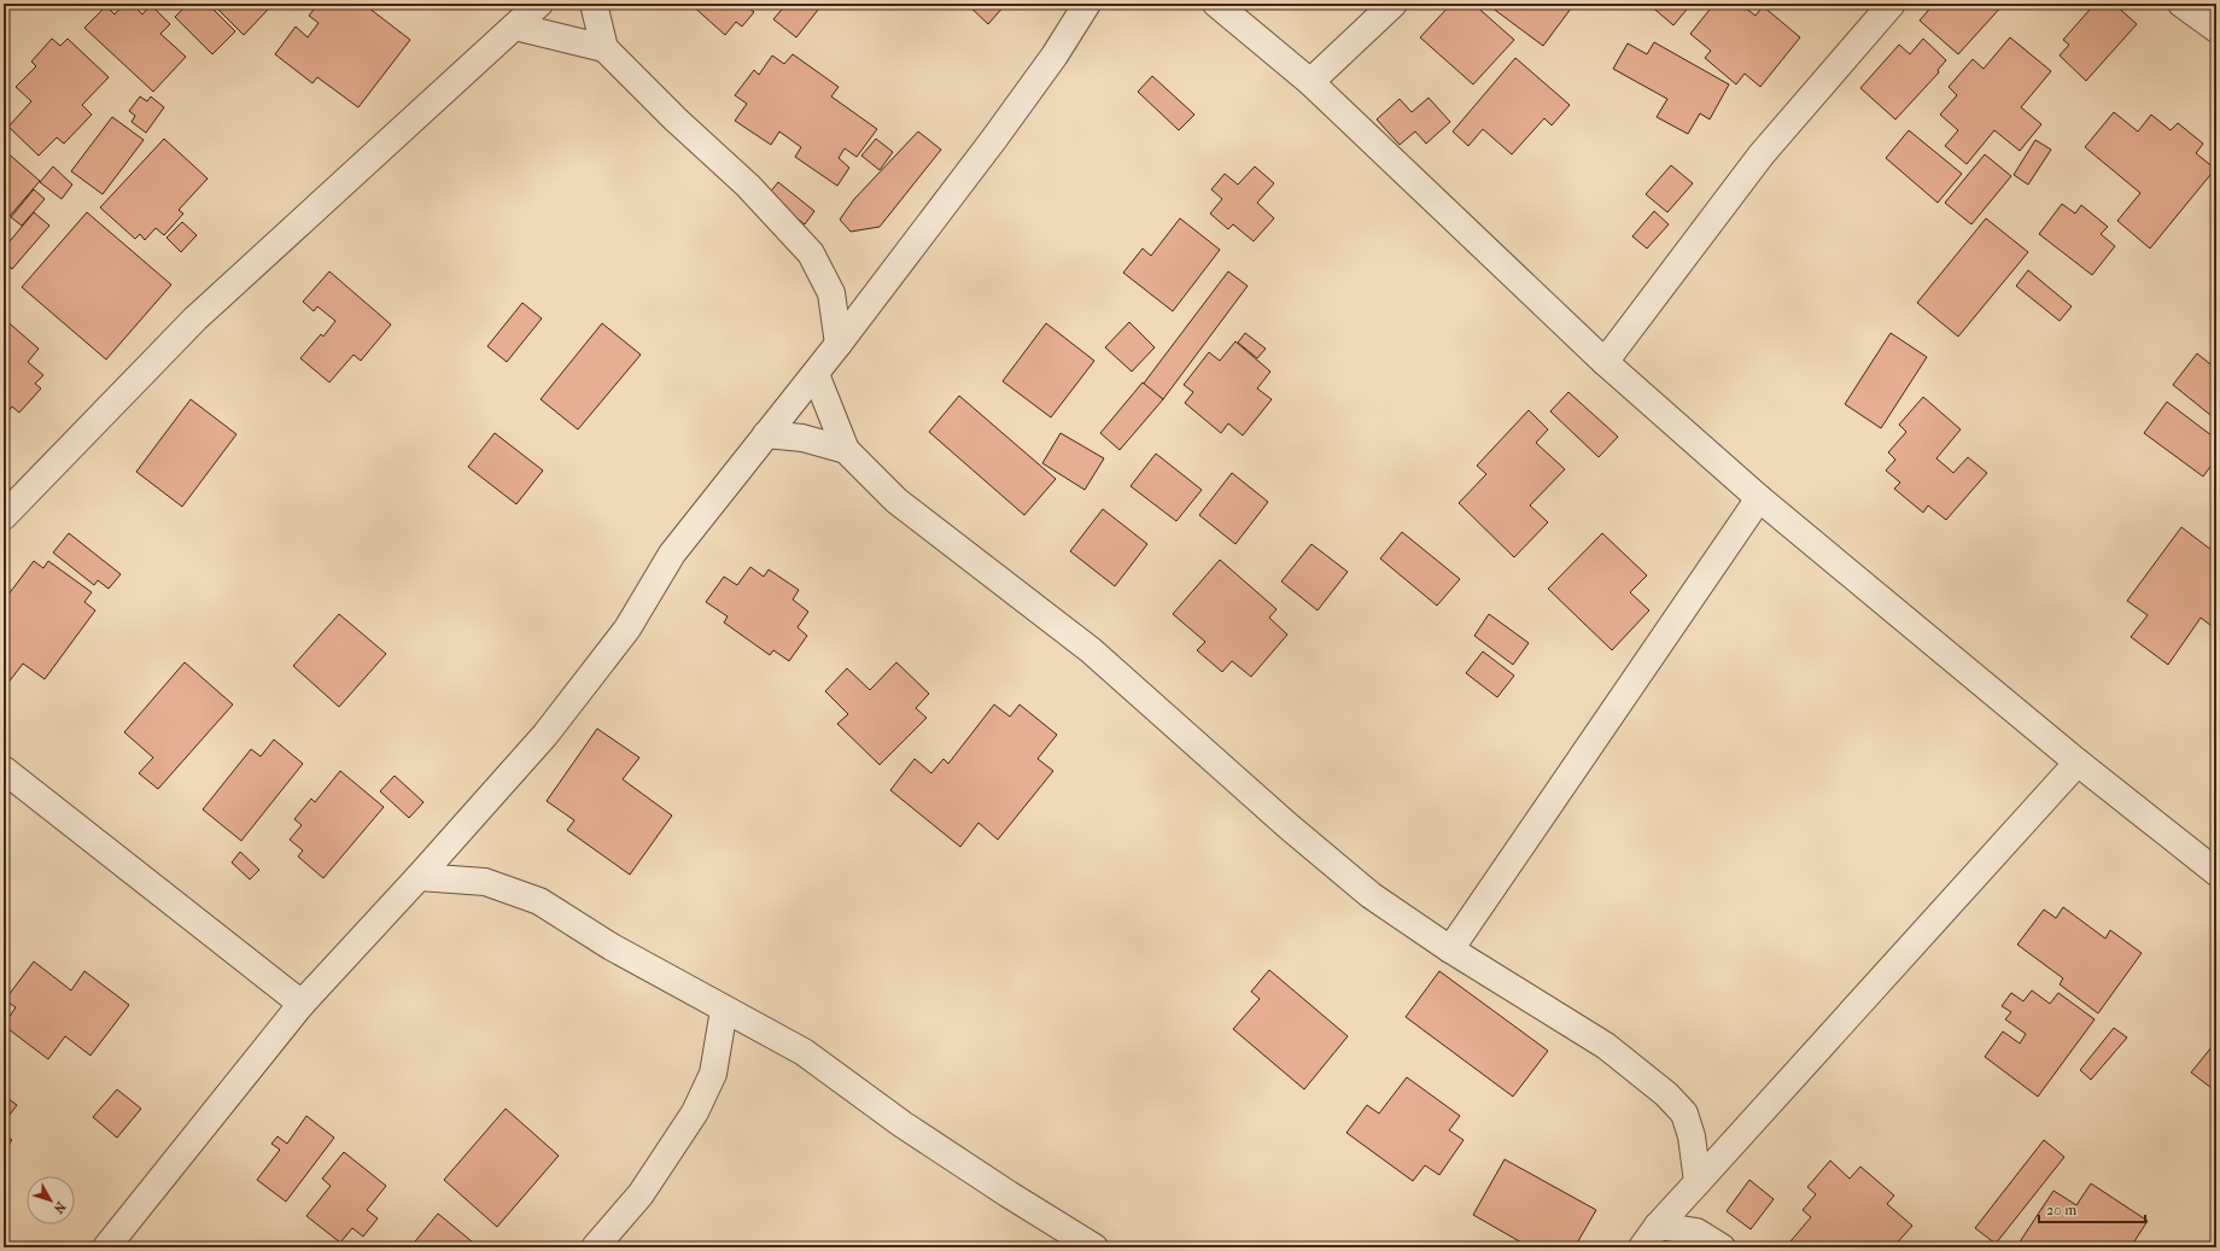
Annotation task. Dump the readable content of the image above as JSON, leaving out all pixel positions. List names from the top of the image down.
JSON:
{
  "scale_bar": "20 m",
  "north": "bottom right"
}
